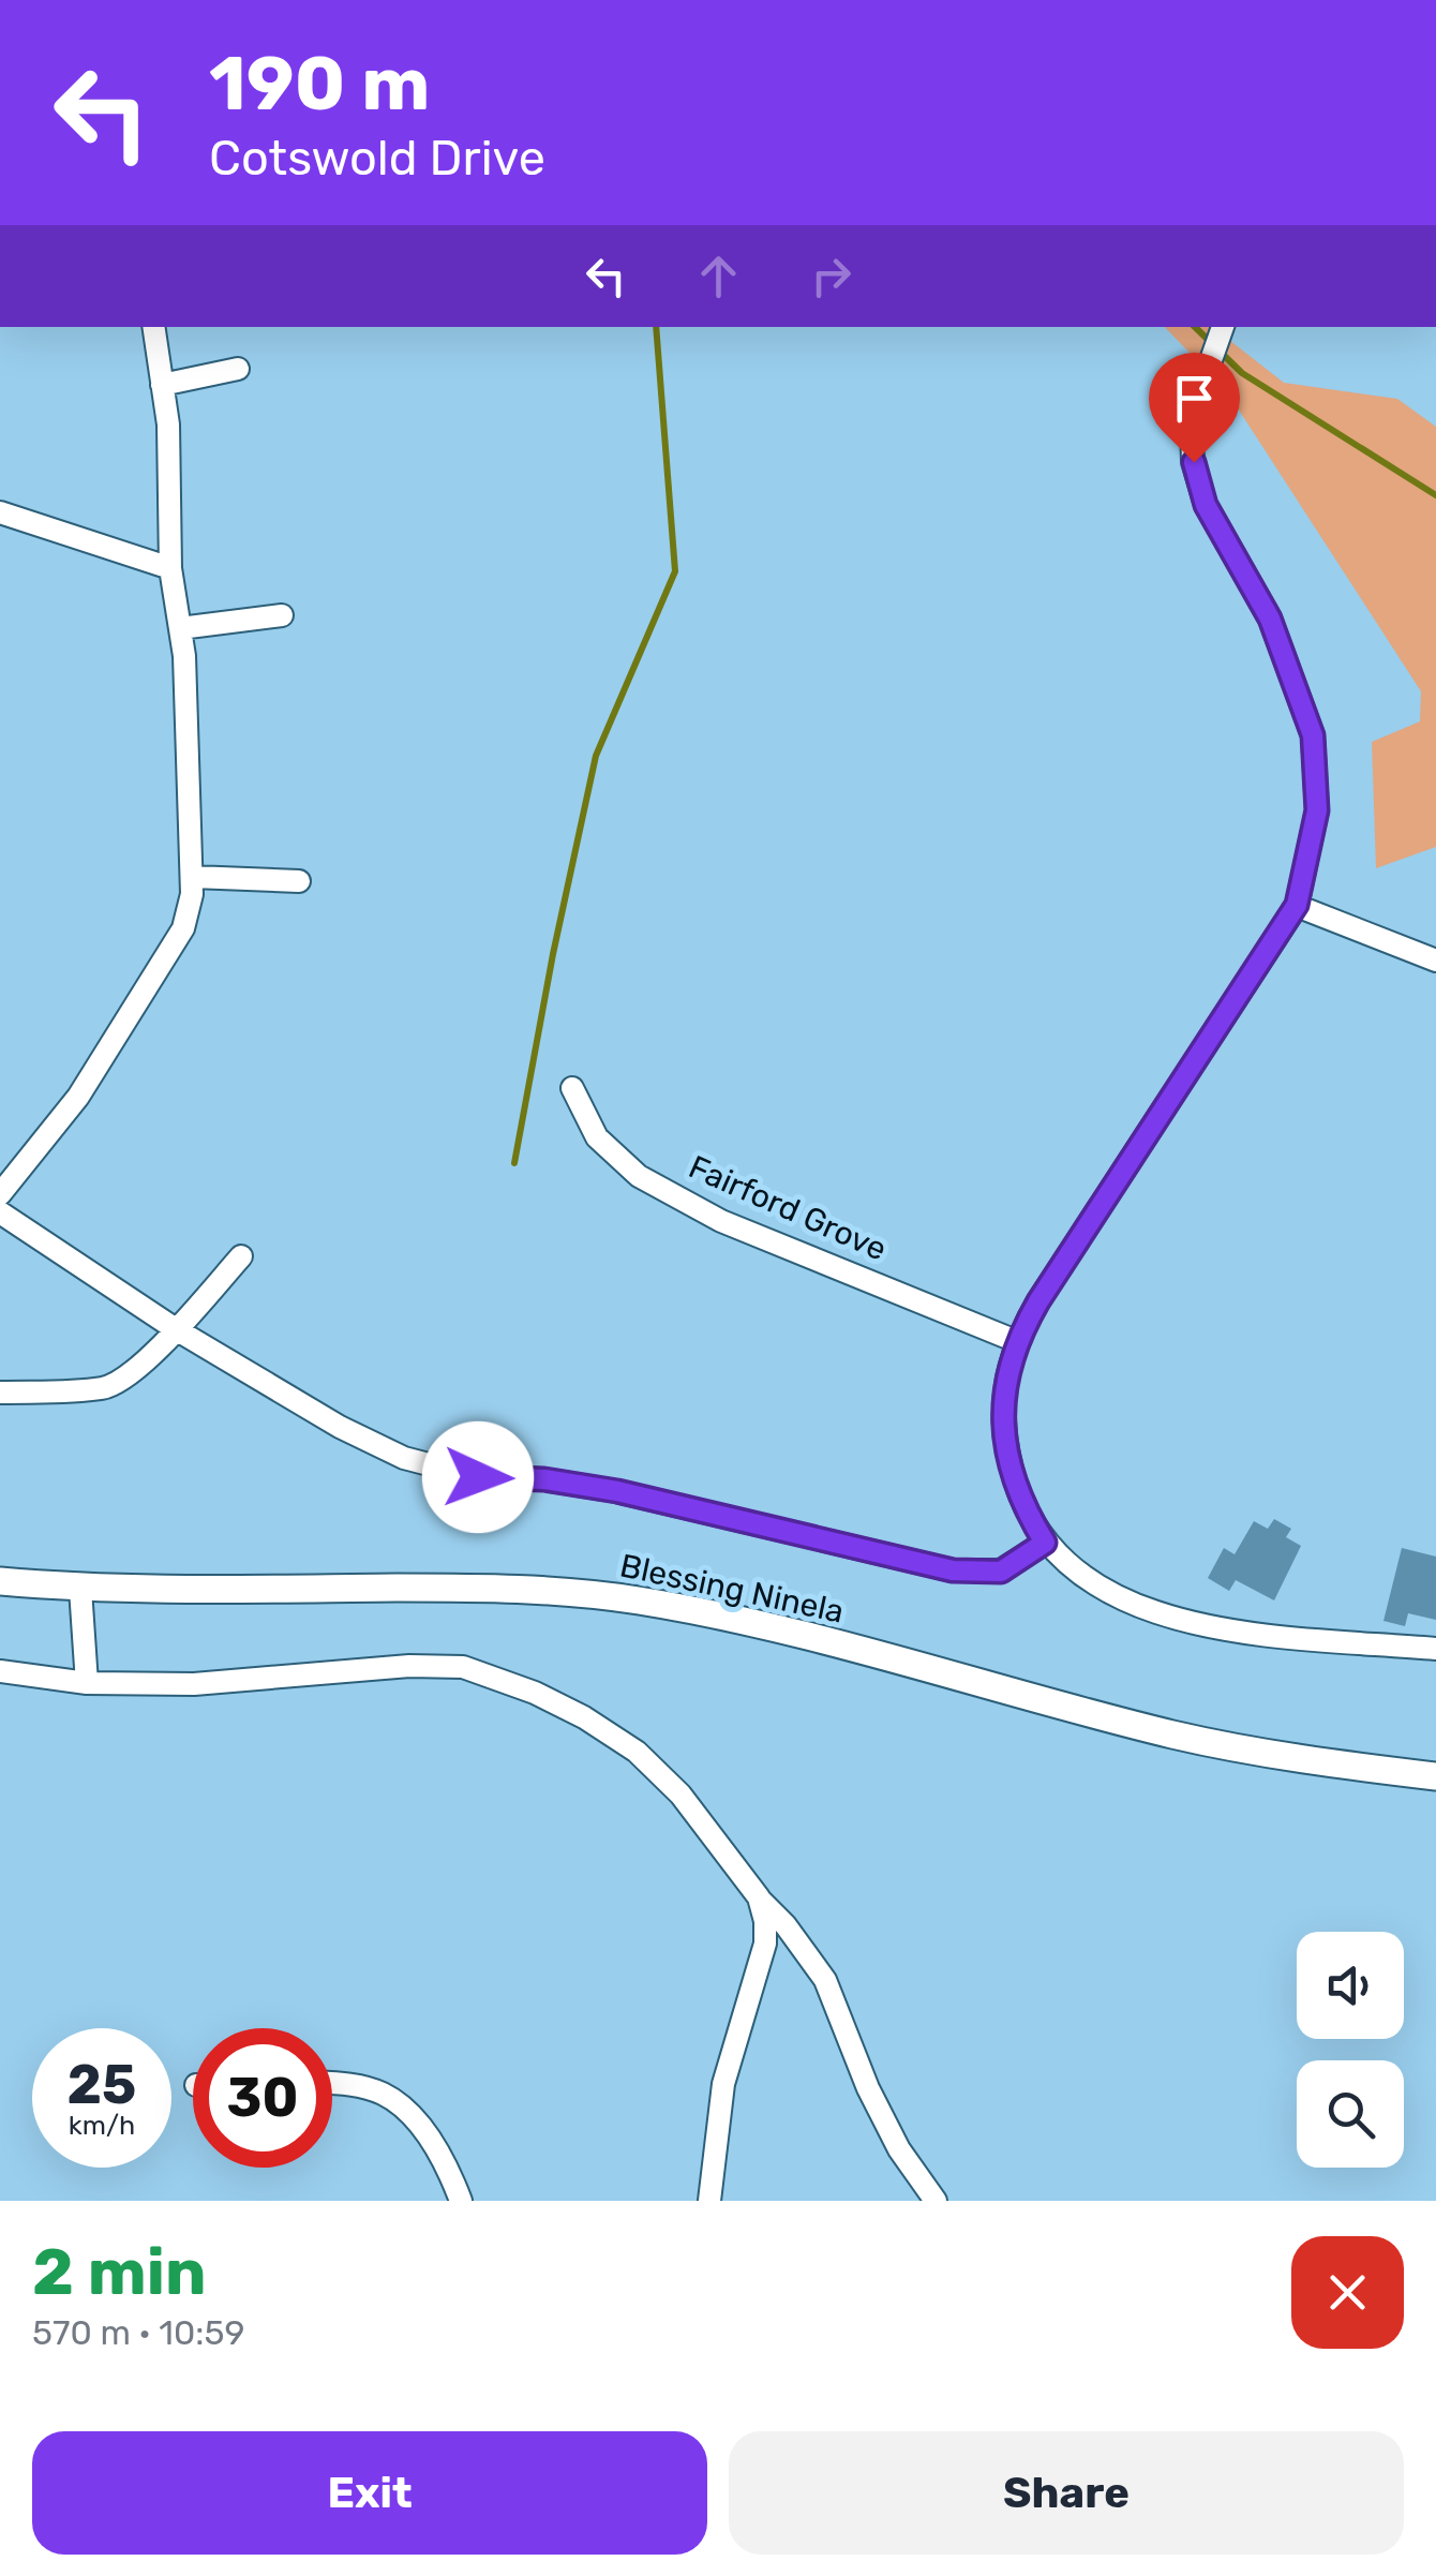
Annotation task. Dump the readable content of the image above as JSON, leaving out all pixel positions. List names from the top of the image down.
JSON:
{
  "streets": {
    "street": ["Fairford Grove", "Blessing Ninela"]
  },
  "page": {
    "turn": ["190 m", "Cotswold Drive"],
    "speed": "25 km/h",
    "limit": "30",
    "heading": ["2 min", "570 m · 10:59"],
    "buttons": ["Exit", "Share"]
  }
}
